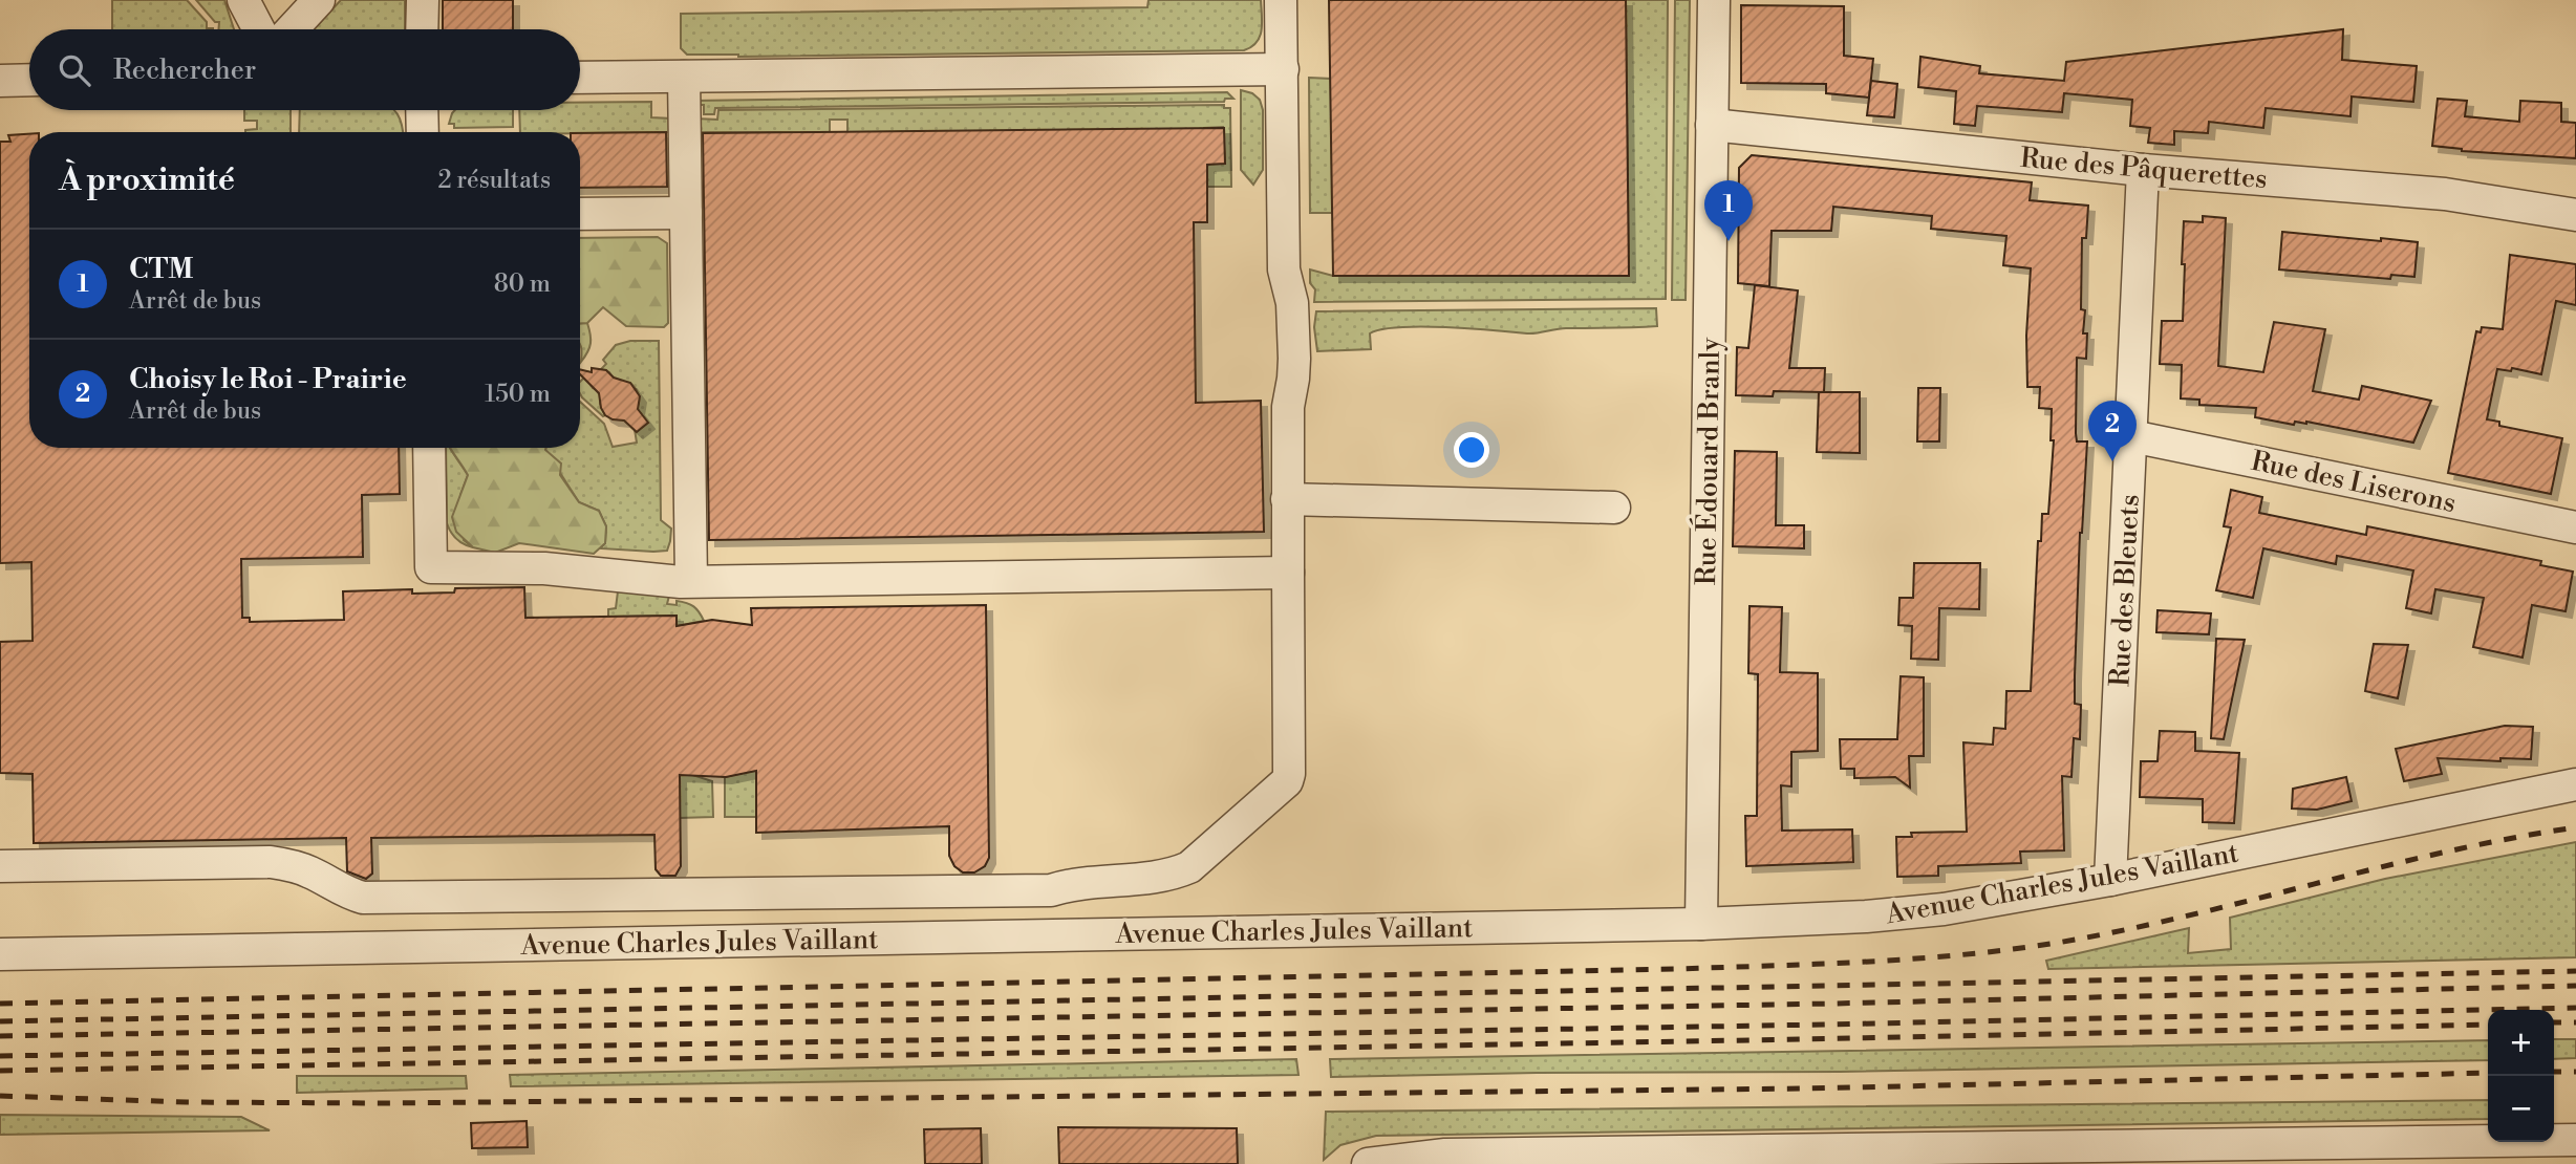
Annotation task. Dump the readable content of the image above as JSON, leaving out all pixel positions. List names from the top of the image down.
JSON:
{
  "streets": {
    "street": [
      "Rue des Pâquerettes",
      "Rue Édouard Branly",
      "Rue des Liserons",
      "Rue des Bleuets",
      "Avenue Charles Jules Vaillant"
    ]
  },
  "crossings": [
    ["Rue des Pâquerettes", "Rue Édouard Branly"],
    ["Rue des Pâquerettes", "Rue des Bleuets"],
    ["Rue Édouard Branly", "Avenue Charles Jules Vaillant"],
    ["Rue des Liserons", "Rue des Bleuets"],
    ["Rue des Bleuets", "Avenue Charles Jules Vaillant"]
  ],
  "page": {
    "search": "Rechercher",
    "heading": ["À proximité", "2 résultats"],
    "pins": ["1", "2"],
    "list": [
      {
        "mark": "1",
        "name": "CTM",
        "note": "Arrêt de bus",
        "value": "80 m"
      },
      {
        "mark": "2",
        "name": "Choisy le Roi - Prairie",
        "note": "Arrêt de bus",
        "value": "150 m"
      }
    ],
    "map_buttons": ["+", "−"]
  }
}
